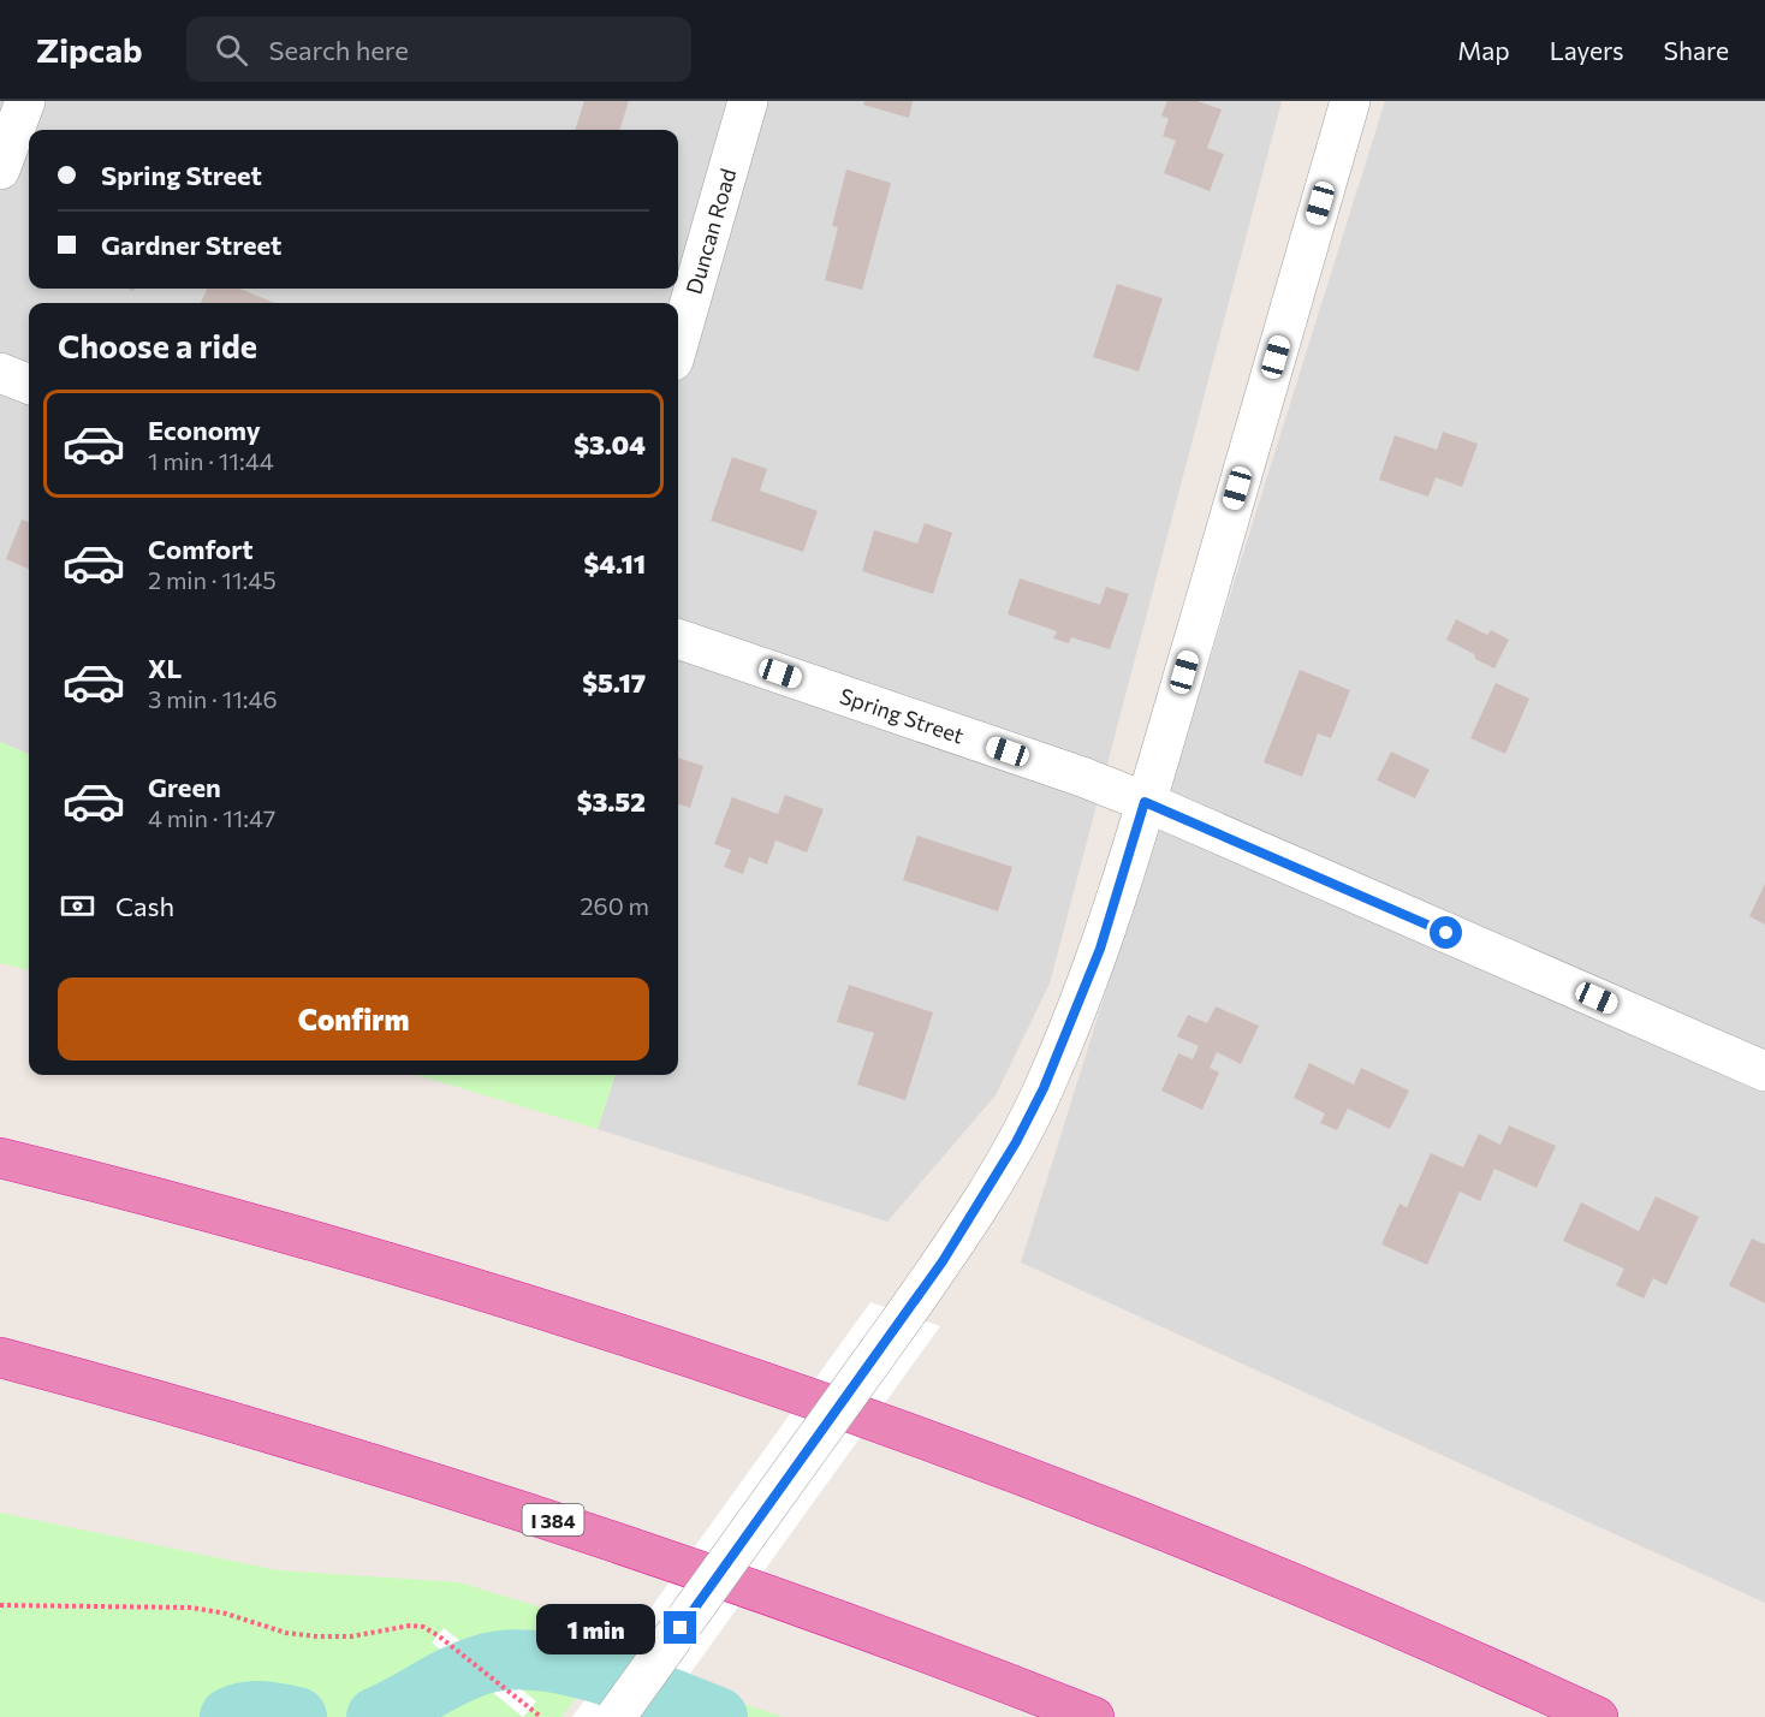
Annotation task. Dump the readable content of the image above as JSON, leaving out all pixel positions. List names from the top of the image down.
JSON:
{
  "streets": {
    "highway": ["I 384"],
    "street": ["Duncan Road", "Spring Street"]
  },
  "page": {
    "header": "Zipcab",
    "search": "Search here",
    "nav": ["Map", "Layers", "Share"],
    "banner": ["Spring Street", "Gardner Street"],
    "heading": "Choose a ride",
    "list": [
      {
        "name": "Economy",
        "note": "1 min · 11:44",
        "value": "$3.04"
      },
      {
        "name": "Comfort",
        "note": "2 min · 11:45",
        "value": "$4.11"
      },
      {
        "name": "XL",
        "note": "3 min · 11:46",
        "value": "$5.17"
      },
      {
        "name": "Green",
        "note": "4 min · 11:47",
        "value": "$3.52"
      }
    ],
    "pay": ["Cash", "260 m"],
    "buttons": "Confirm",
    "bubble": "1 min"
  }
}
